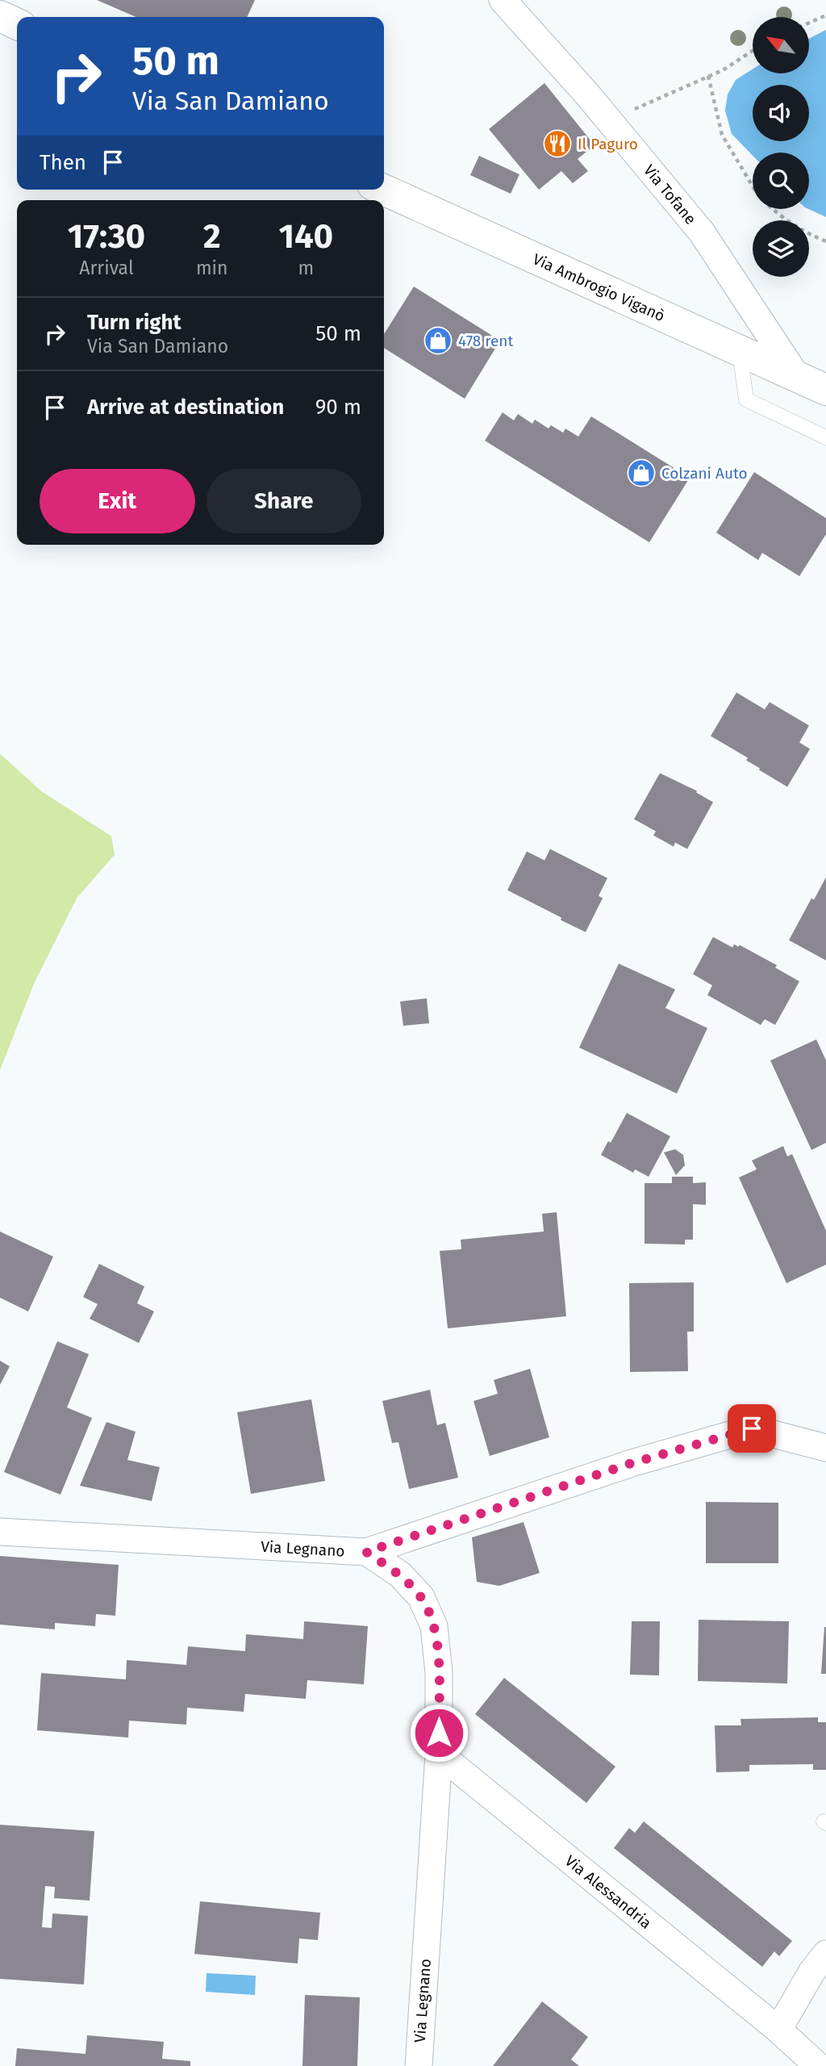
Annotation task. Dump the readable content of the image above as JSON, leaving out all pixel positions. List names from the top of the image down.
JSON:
{
  "streets": {
    "main road": ["Via Ambrogio Viganò"],
    "street": ["Via Tofane", "Via Legnano", "Via Alessandria"]
  },
  "crossings": [
    ["Via Tofane", "Via Ambrogio Viganò"],
    ["Via Legnano", "Via Alessandria"]
  ],
  "places": {
    "restaurant": ["Il Paguro"],
    "shop": ["478 rent", "Colzani Auto"]
  },
  "north": "top left",
  "page": {
    "turn": ["50 m", "Via San Damiano"],
    "then": "Then",
    "eta": [
      "17:30",
      "Arrival",
      "2",
      "min",
      "140",
      "m"
    ],
    "list": [
      {
        "name": "Turn right",
        "note": "Via San Damiano",
        "value": "50 m"
      },
      {
        "name": "Arrive at destination",
        "value": "90 m"
      }
    ],
    "buttons": ["Exit", "Share"]
  }
}
